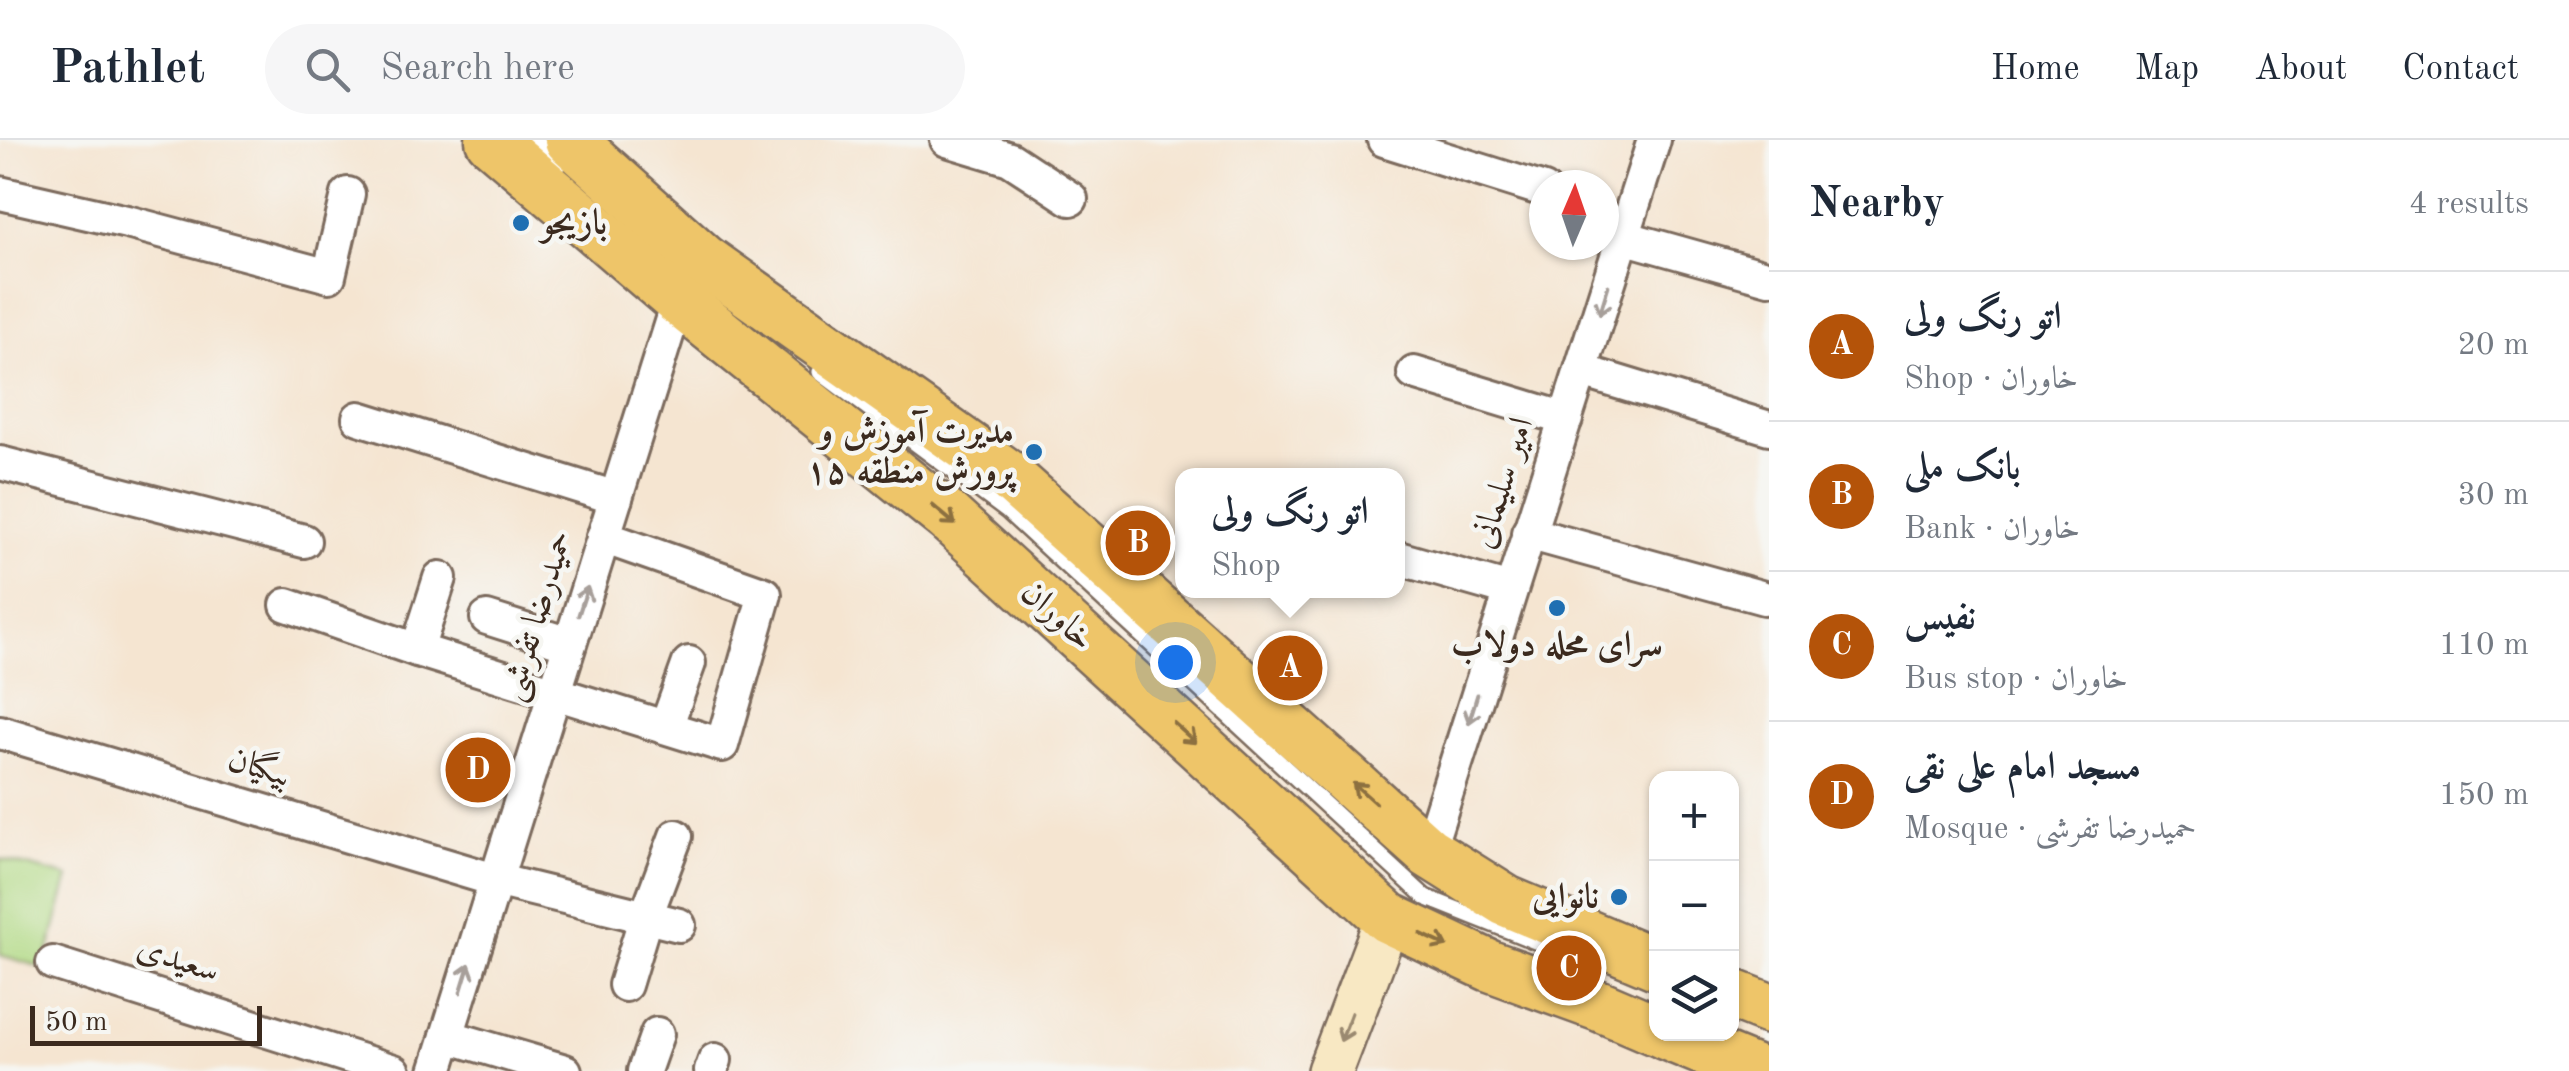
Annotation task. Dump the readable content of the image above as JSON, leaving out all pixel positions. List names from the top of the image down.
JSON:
{
  "streets": {
    "main road": ["خاوران"],
    "street": [
      "امیر سلیمانی",
      "حمیدرضا تفرشی",
      "بیگیان",
      "سعیدی"
    ]
  },
  "crossings": [
    ["امیر سلیمانی", "خاوران"],
    ["حمیدرضا تفرشی", "خاوران"],
    ["حمیدرضا تفرشی", "بیگیان"]
  ],
  "one_way": ["امیر سلیمانی"],
  "places": [
    "بازیجو",
    "مدیرت آموزش و پرورش منطقه ۱۵",
    "سرای محله دولاب",
    "نانوایی"
  ],
  "scale_bar": "50 m",
  "north": "top",
  "page": {
    "header": "Pathlet",
    "search": "Search here",
    "nav": [
      "Home",
      "Map",
      "About",
      "Contact"
    ],
    "heading": ["Nearby", "4 results"],
    "list": [
      {
        "mark": "A",
        "name": "اتو رنگ ولی",
        "note": "Shop · خاوران",
        "value": "20 m"
      },
      {
        "mark": "B",
        "name": "بانک ملی",
        "note": "Bank · خاوران",
        "value": "30 m"
      },
      {
        "mark": "C",
        "name": "نفیس",
        "note": "Bus stop · خاوران",
        "value": "110 m"
      },
      {
        "mark": "D",
        "name": "مسجد امام علی نقی",
        "note": "Mosque · حمیدرضا تفرشی",
        "value": "150 m"
      }
    ],
    "popup": ["اتو رنگ ولی", "Shop"],
    "pins": [
      "B",
      "A",
      "D",
      "C"
    ],
    "map_buttons": ["+", "−"],
    "scale": "50 m"
  }
}
